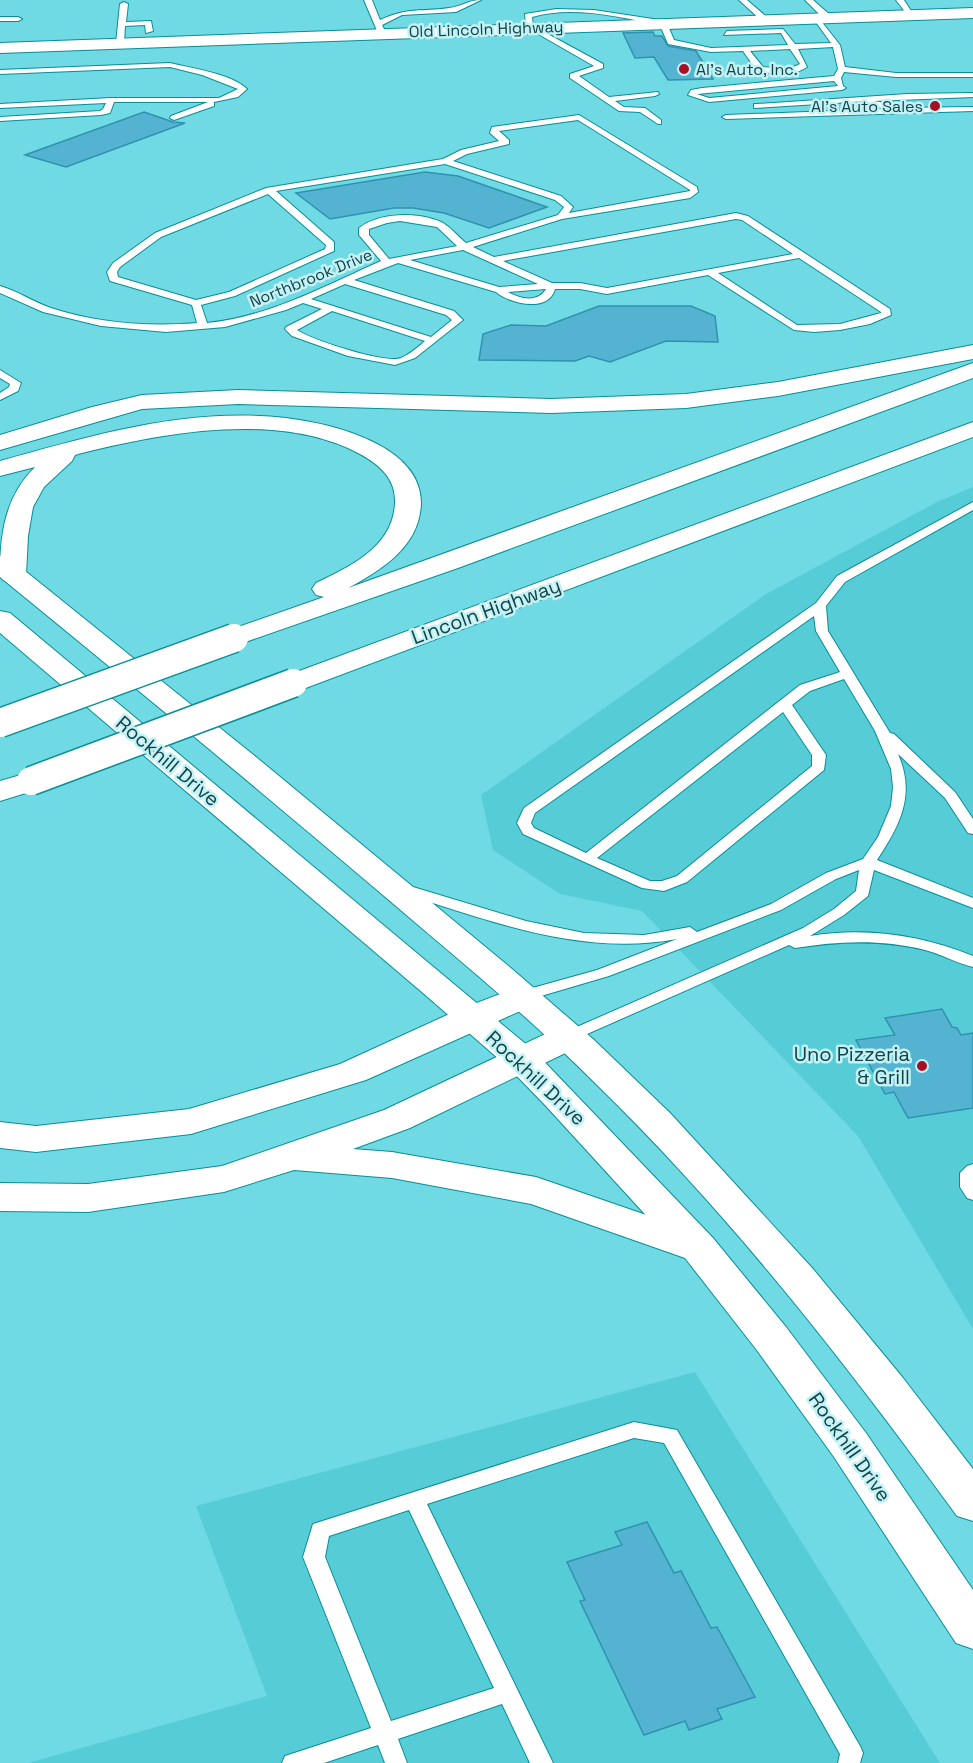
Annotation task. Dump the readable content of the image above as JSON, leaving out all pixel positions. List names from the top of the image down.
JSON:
{
  "streets": {
    "main road": ["Old Lincoln Highway", "Lincoln Highway", "Rockhill Drive"],
    "lane": ["Northbrook Drive"]
  },
  "places": ["Al's Auto, Inc.", "Al's Auto Sales", "Uno Pizzeria & Grill"]
}
